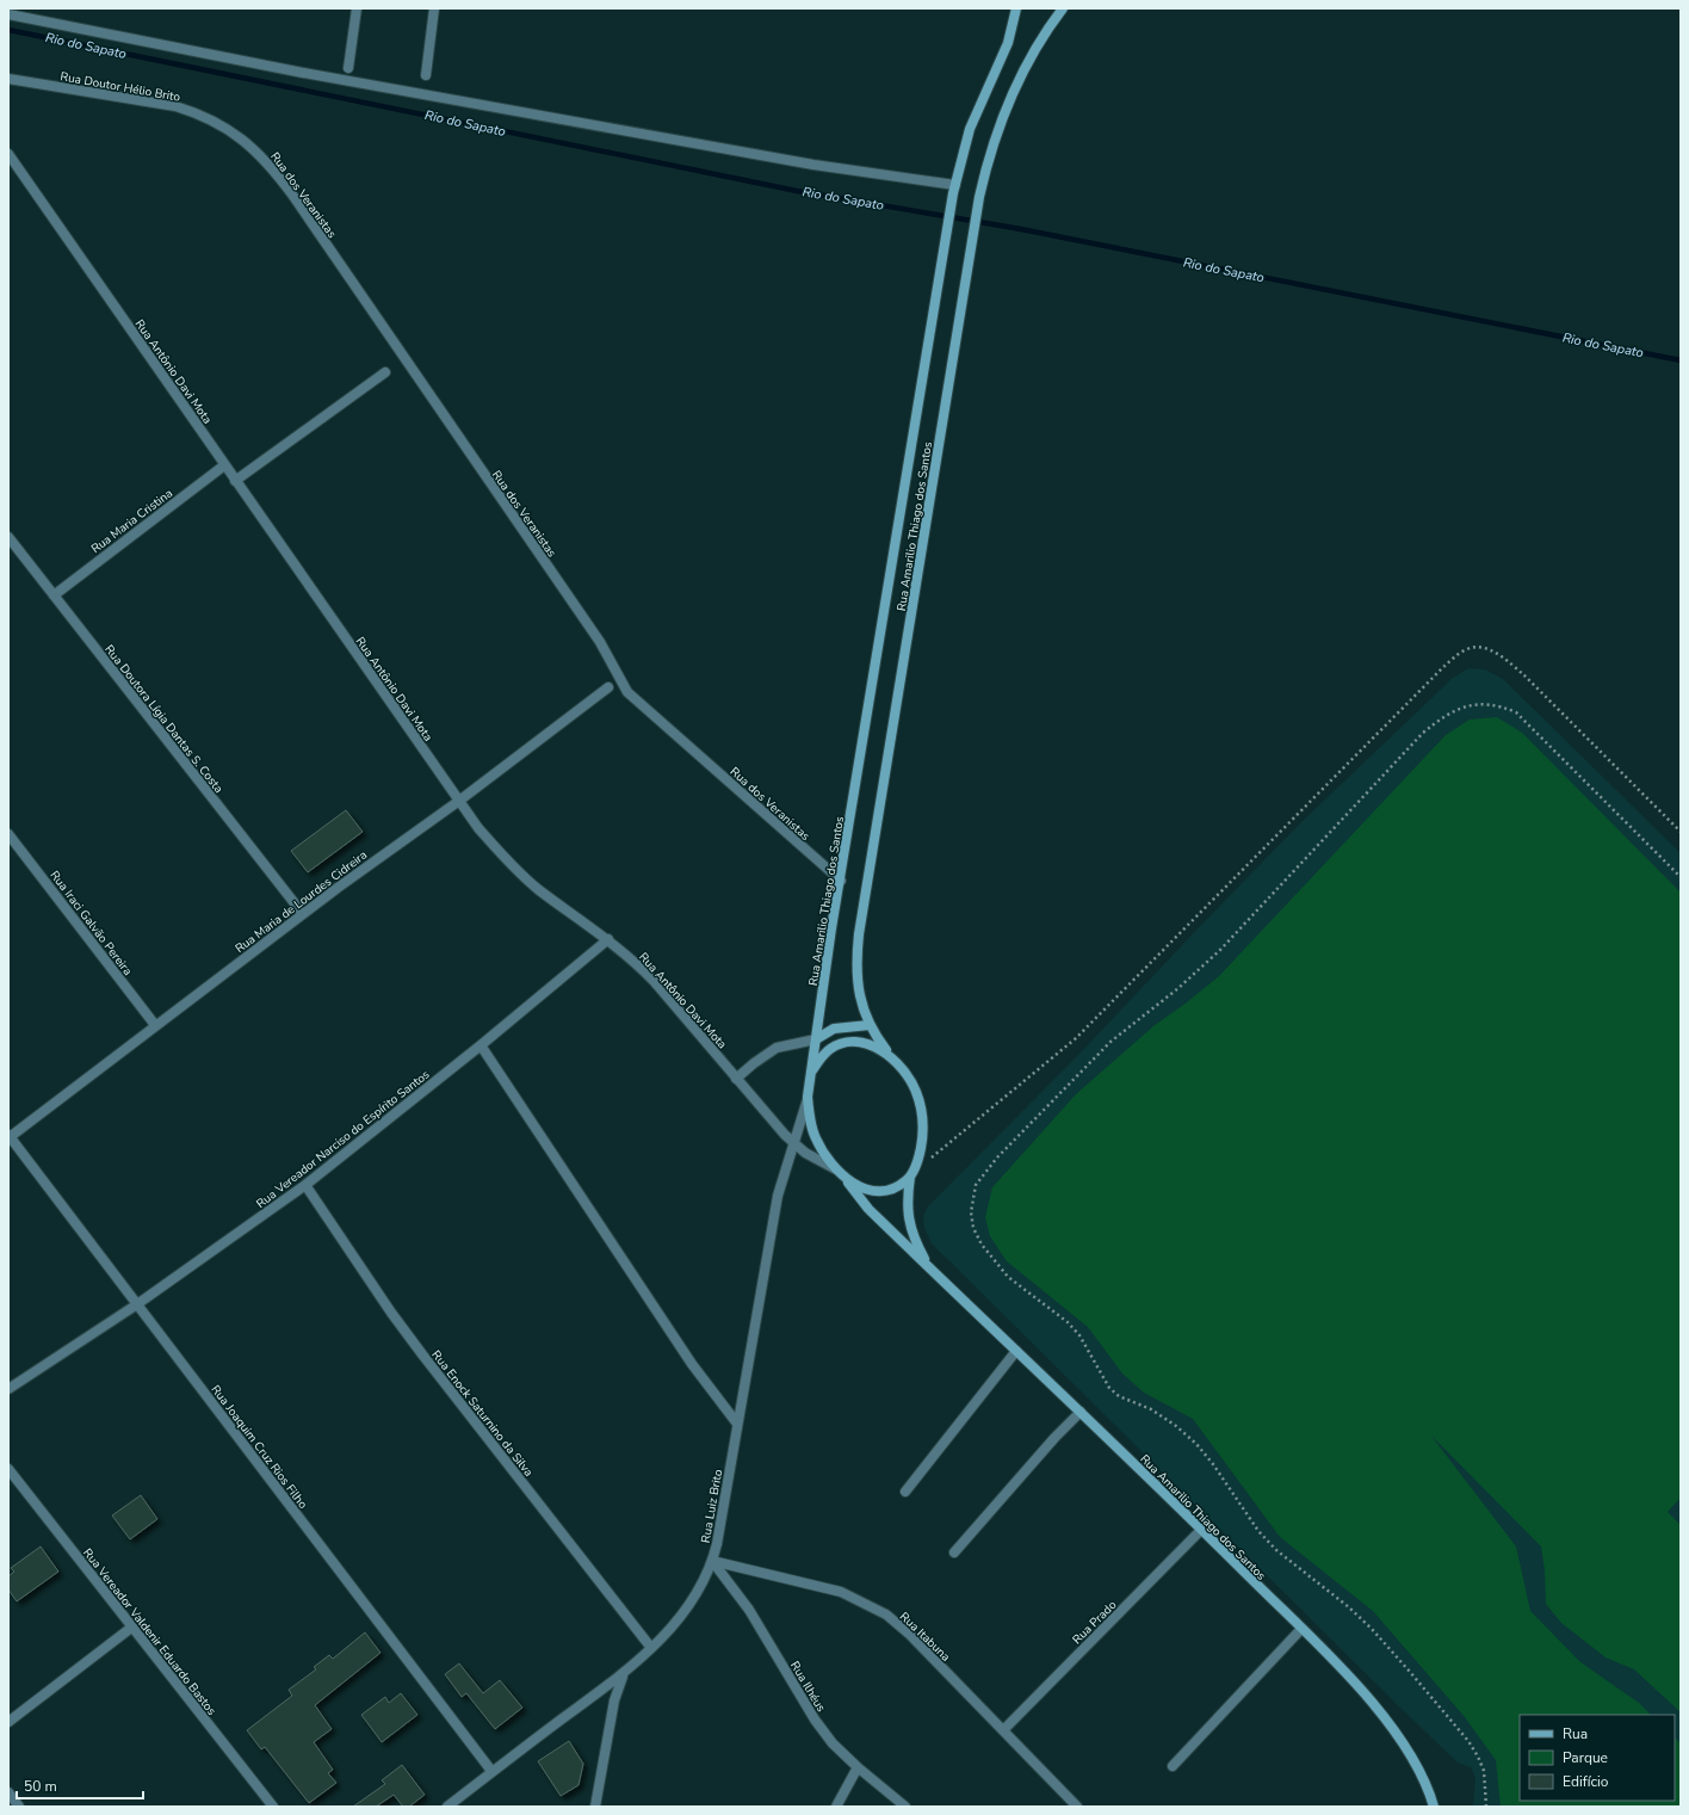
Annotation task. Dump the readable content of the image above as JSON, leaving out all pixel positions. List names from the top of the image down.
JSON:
{
  "streets": {
    "main road": ["Rua Amarilio Thiago dos Santos"],
    "street": [
      "Rua Doutor Hélio Brito",
      "Rua dos Veranistas",
      "Rua Antônio Davi Mota",
      "Rua Maria Cristina",
      "Rua Doutora Lígia Dantas S. Costa",
      "Rua Maria de Lourdes Cidreira",
      "Rua Iraci Galvão Pereira",
      "Rua Vereador Narciso do Espírito Santos",
      "Rua Enock Saturnino da Silva",
      "Rua Joaquim Cruz Rios Filho",
      "Rua Luiz Brito",
      "Rua Prado",
      "Rua Vereador Valdenir Eduardo Bastos",
      "Rua Itabuna",
      "Rua Ilhéus"
    ]
  },
  "crossings": [
    ["Rua Doutor Hélio Brito", "Rua dos Veranistas"],
    ["Rua dos Veranistas", "Rua Amarilio Thiago dos Santos"],
    ["Rua Antônio Davi Mota", "Rua Maria Cristina"],
    ["Rua Antônio Davi Mota", "Rua Amarilio Thiago dos Santos"],
    ["Rua Antônio Davi Mota", "Rua Maria de Lourdes Cidreira"],
    ["Rua Antônio Davi Mota", "Rua Vereador Narciso do Espírito Santos"],
    ["Rua Antônio Davi Mota", "Rua Luiz Brito"],
    ["Rua Maria Cristina", "Rua Doutora Lígia Dantas S. Costa"],
    ["Rua Amarilio Thiago dos Santos", "Rua Luiz Brito"],
    ["Rua Amarilio Thiago dos Santos", "Rua Prado"],
    ["Rua Doutora Lígia Dantas S. Costa", "Rua Maria de Lourdes Cidreira"],
    ["Rua Maria de Lourdes Cidreira", "Rua Iraci Galvão Pereira"],
    ["Rua Maria de Lourdes Cidreira", "Rua Joaquim Cruz Rios Filho"],
    ["Rua Vereador Narciso do Espírito Santos", "Rua Enock Saturnino da Silva"],
    ["Rua Vereador Narciso do Espírito Santos", "Rua Joaquim Cruz Rios Filho"],
    ["Rua Enock Saturnino da Silva", "Rua Luiz Brito"],
    ["Rua Joaquim Cruz Rios Filho", "Rua Luiz Brito"],
    ["Rua Luiz Brito", "Rua Itabuna"],
    ["Rua Luiz Brito", "Rua Ilhéus"],
    ["Rua Prado", "Rua Itabuna"],
    ["Rua Itabuna", "Rua Ilhéus"]
  ],
  "water": ["Rio do Sapato"],
  "legend": ["Rua", "Parque", "Edifício"],
  "scale_bar": "50 m"
}
